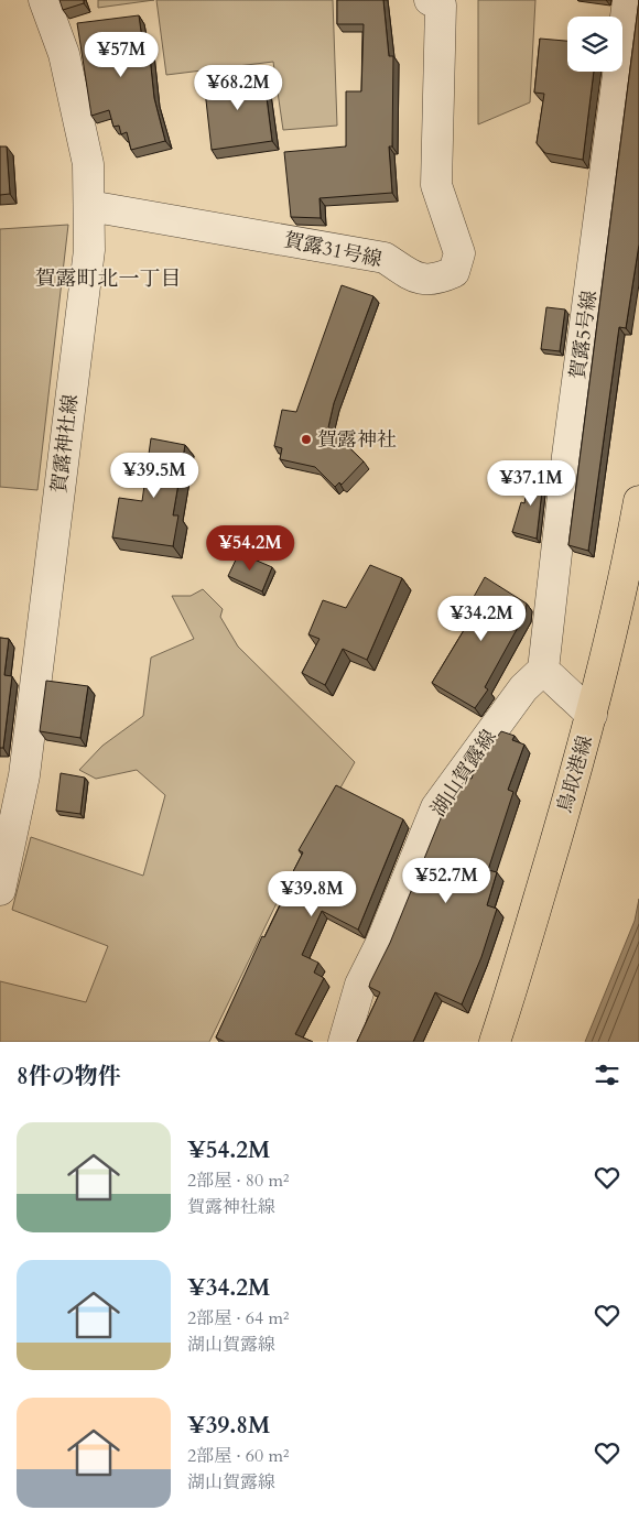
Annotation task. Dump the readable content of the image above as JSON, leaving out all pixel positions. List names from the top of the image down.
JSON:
{
  "streets": {
    "main road": ["鳥取港線"],
    "street": [
      "賀露31号線",
      "賀露5号線",
      "賀露神社線",
      "湖山賀露線"
    ]
  },
  "crossings": [
    ["賀露31号線", "賀露神社線"],
    ["賀露5号線", "湖山賀露線"]
  ],
  "districts": ["賀露町北一丁目"],
  "places": ["賀露神社"],
  "page": {
    "price": [
      "¥57M",
      "¥68.2M",
      "¥39.5M",
      "¥37.1M",
      "¥54.2M",
      "¥34.2M",
      "¥52.7M",
      "¥39.8M"
    ],
    "heading": "8件の物件",
    "list": [
      {
        "name": "¥54.2M",
        "note": "2部屋 · 80 m² · 賀露神社線"
      },
      {
        "name": "¥34.2M",
        "note": "2部屋 · 64 m² · 湖山賀露線"
      },
      {
        "name": "¥39.8M",
        "note": "2部屋 · 60 m² · 湖山賀露線"
      }
    ]
  }
}
